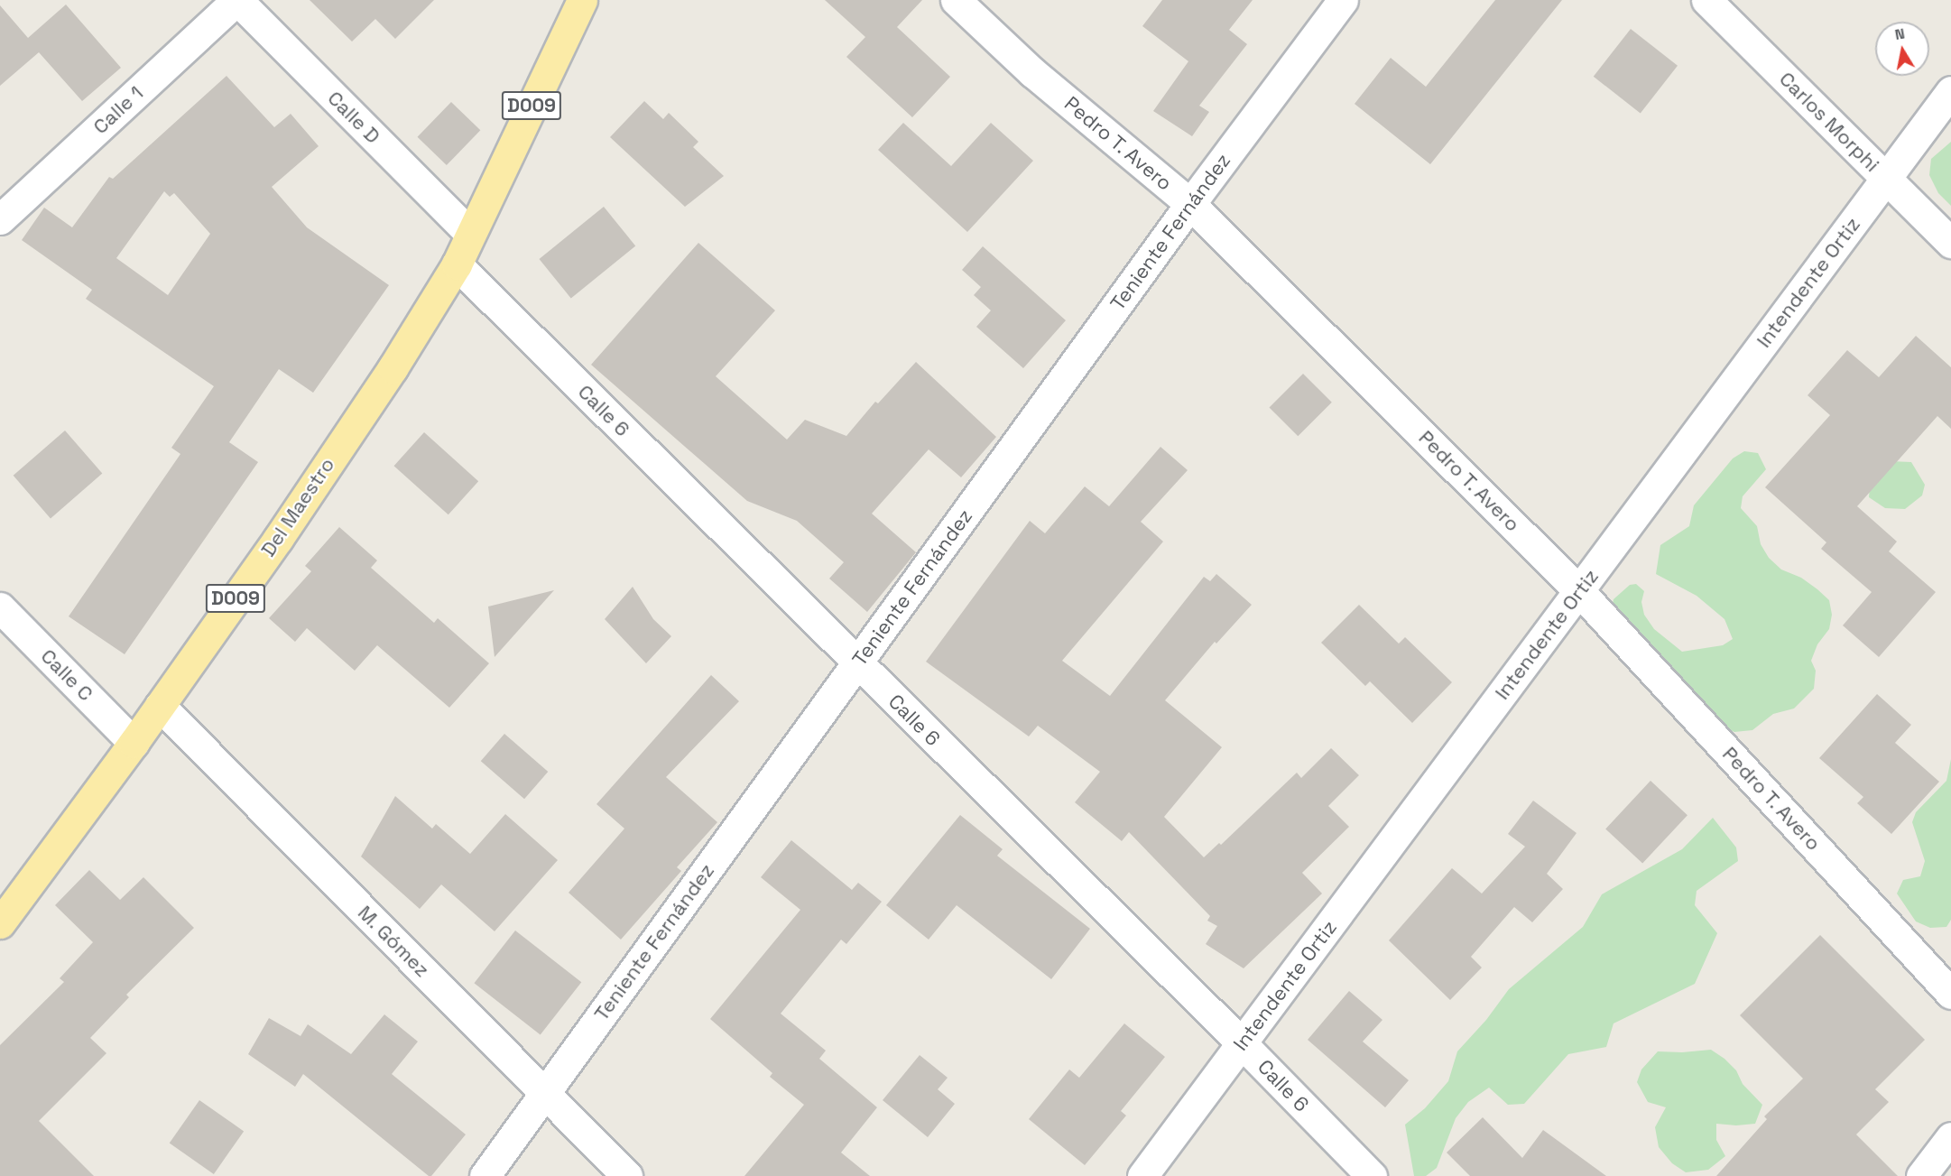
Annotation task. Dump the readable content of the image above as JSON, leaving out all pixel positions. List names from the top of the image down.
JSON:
{
  "streets": {
    "main road": ["D009", "Del Maestro"],
    "street": [
      "Calle 1",
      "Calle D",
      "Carlos Morphi",
      "Pedro T. Avero",
      "Teniente Fernández",
      "Intendente Ortiz",
      "Calle 6",
      "Calle C",
      "M. Gómez"
    ]
  },
  "crossings": [
    ["D009", "Calle D"],
    ["D009", "Del Maestro"],
    ["Calle 1", "Calle D"],
    ["Calle D", "Del Maestro"],
    ["Carlos Morphi", "Intendente Ortiz"],
    ["Pedro T. Avero", "Teniente Fernández"],
    ["Pedro T. Avero", "Intendente Ortiz"],
    ["Teniente Fernández", "Calle 6"],
    ["Teniente Fernández", "M. Gómez"],
    ["Intendente Ortiz", "Calle 6"],
    ["Calle 6", "Del Maestro"],
    ["Del Maestro", "Calle C"],
    ["Del Maestro", "M. Gómez"]
  ],
  "north": "top"
}
